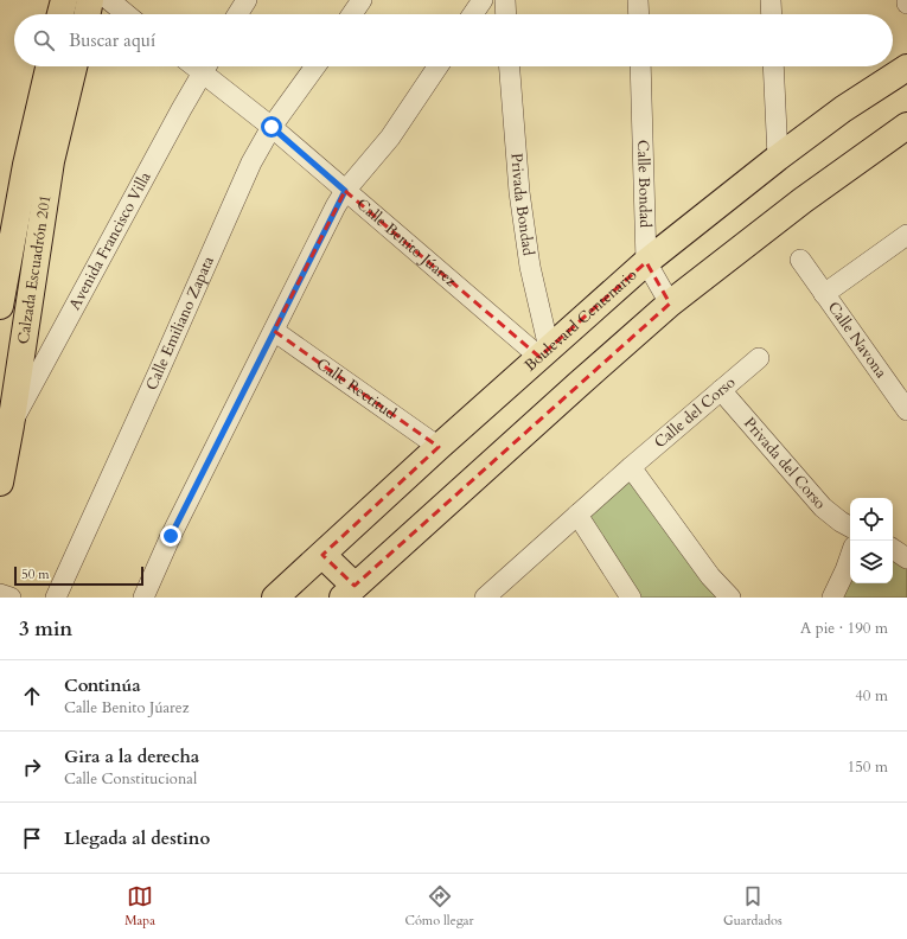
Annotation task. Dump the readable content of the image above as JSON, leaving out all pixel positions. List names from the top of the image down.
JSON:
{
  "streets": {
    "main road": ["Calzada Escuadrón 201", "Boulevard Centenario"],
    "street": [
      "Calle Bondad",
      "Privada Bondad",
      "Avenida Francisco Villa",
      "Calle Benito Júarez",
      "Calle Emiliano Zapata",
      "Calle Navona",
      "Calle Rectitud",
      "Calle del Corso",
      "Privada del Corso"
    ]
  },
  "crossings": [
    ["Calle Bondad", "Boulevard Centenario"],
    ["Privada Bondad", "Calle Benito Júarez"],
    ["Privada Bondad", "Boulevard Centenario"],
    ["Avenida Francisco Villa", "Calzada Escuadrón 201"],
    ["Calle Benito Júarez", "Boulevard Centenario"],
    ["Calle Benito Júarez", "Calle Emiliano Zapata"],
    ["Boulevard Centenario", "Calle Rectitud"],
    ["Calle del Corso", "Privada del Corso"]
  ],
  "scale_bar": "50 m",
  "page": {
    "search": "Buscar aquí",
    "scale": "50 m",
    "heading": ["3 min", "A pie · 190 m"],
    "list": [
      ["Continúa", "Calle Benito Júarez", "40 m"],
      ["Gira a la derecha", "Calle Constitucional", "150 m"],
      "Llegada al destino"
    ],
    "nav": ["Mapa", "Cómo llegar", "Guardados"]
  }
}
